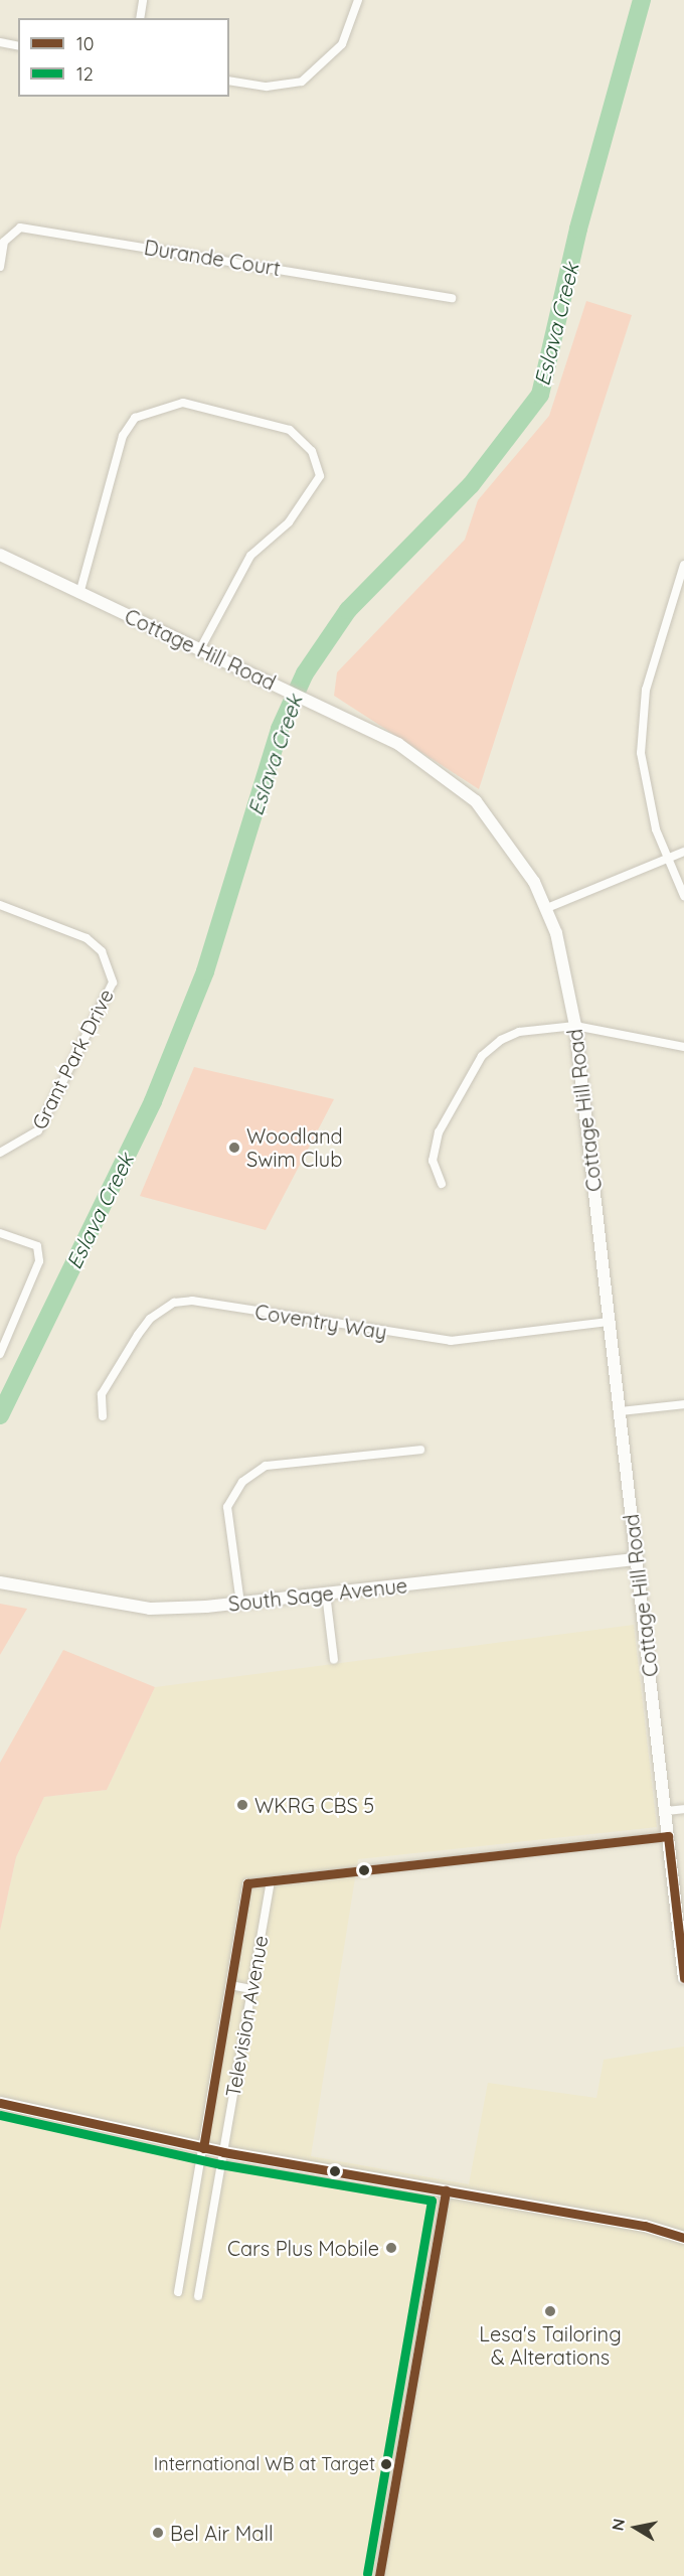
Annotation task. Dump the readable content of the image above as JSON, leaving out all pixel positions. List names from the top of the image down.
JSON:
{
  "streets": {
    "street": [
      "Durande Court",
      "Cottage Hill Road",
      "Grant Park Drive",
      "Coventry Way",
      "South Sage Avenue",
      "Television Avenue"
    ]
  },
  "crossings": [
    ["Cottage Hill Road", "Coventry Way"],
    ["Cottage Hill Road", "South Sage Avenue"]
  ],
  "water": ["Eslava Creek"],
  "places": [
    "Woodland Swim Club",
    "WKRG CBS 5",
    "Cars Plus Mobile",
    "Lesa's Tailoring & Alterations",
    "International WB at Target",
    "Bel Air Mall"
  ],
  "lines": ["transit line 10", "transit line 12"],
  "legend": ["10", "12"],
  "north": "left"
}
